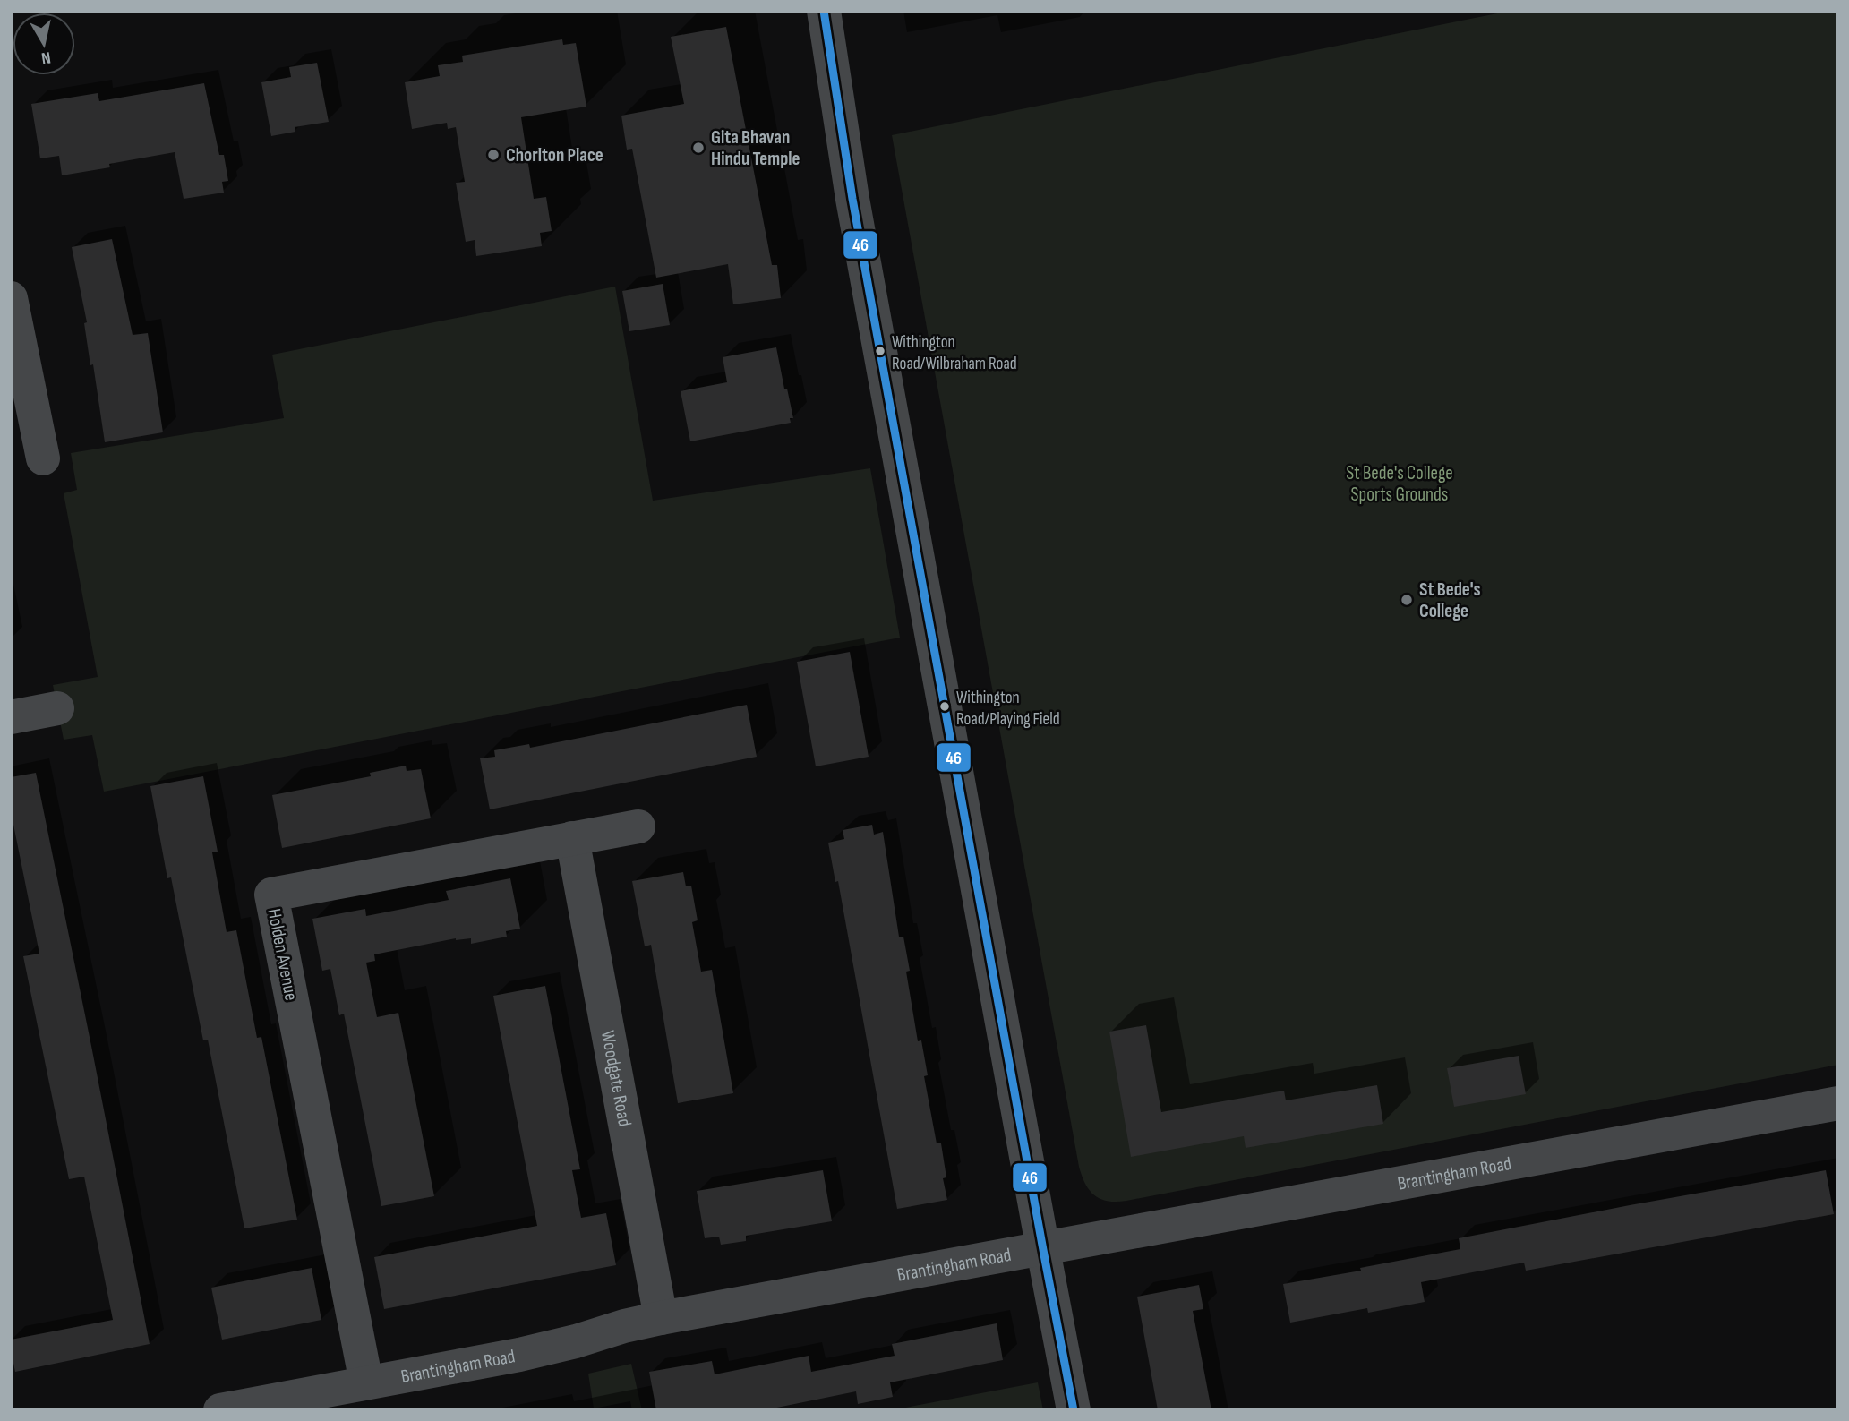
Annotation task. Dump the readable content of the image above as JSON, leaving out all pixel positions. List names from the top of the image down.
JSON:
{
  "streets": {
    "street": ["Holden Avenue", "Woodgate Road", "Brantingham Road"]
  },
  "crossings": [
    ["Holden Avenue", "Woodgate Road"],
    ["Holden Avenue", "Brantingham Road"],
    ["Woodgate Road", "Brantingham Road"]
  ],
  "parks": ["St Bede's College Sports Grounds"],
  "places": [
    "Gita Bhavan Hindu Temple",
    "Chorlton Place",
    "Withington Road/Wilbraham Road",
    "St Bede's College",
    "Withington Road/Playing Field"
  ],
  "lines": ["transit line 46"],
  "north": "bottom"
}
